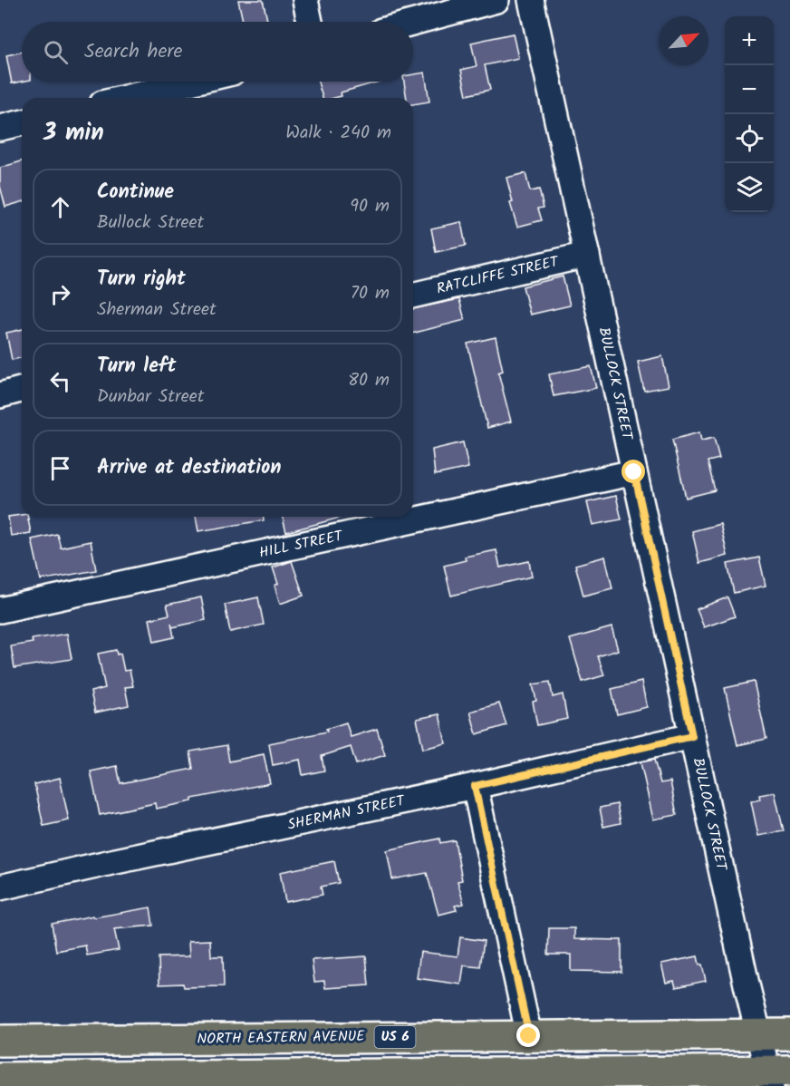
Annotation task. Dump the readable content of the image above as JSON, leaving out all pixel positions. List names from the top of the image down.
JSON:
{
  "streets": {
    "main road": ["US 6", "NORTH EASTERN AVENUE"],
    "street": [
      "RATCLIFFE STREET",
      "BULLOCK STREET",
      "HILL STREET",
      "SHERMAN STREET"
    ]
  },
  "crossings": [
    ["RATCLIFFE STREET", "BULLOCK STREET"],
    ["BULLOCK STREET", "HILL STREET"],
    ["BULLOCK STREET", "SHERMAN STREET"],
    ["BULLOCK STREET", "NORTH EASTERN AVENUE"]
  ],
  "north": "top right",
  "page": {
    "map_buttons": ["+", "−"],
    "search": "Search here",
    "heading": ["3 min", "Walk · 240 m"],
    "list": [
      ["Continue", "Bullock Street", "90 m"],
      ["Turn right", "Sherman Street", "70 m"],
      ["Turn left", "Dunbar Street", "80 m"],
      "Arrive at destination"
    ]
  }
}
